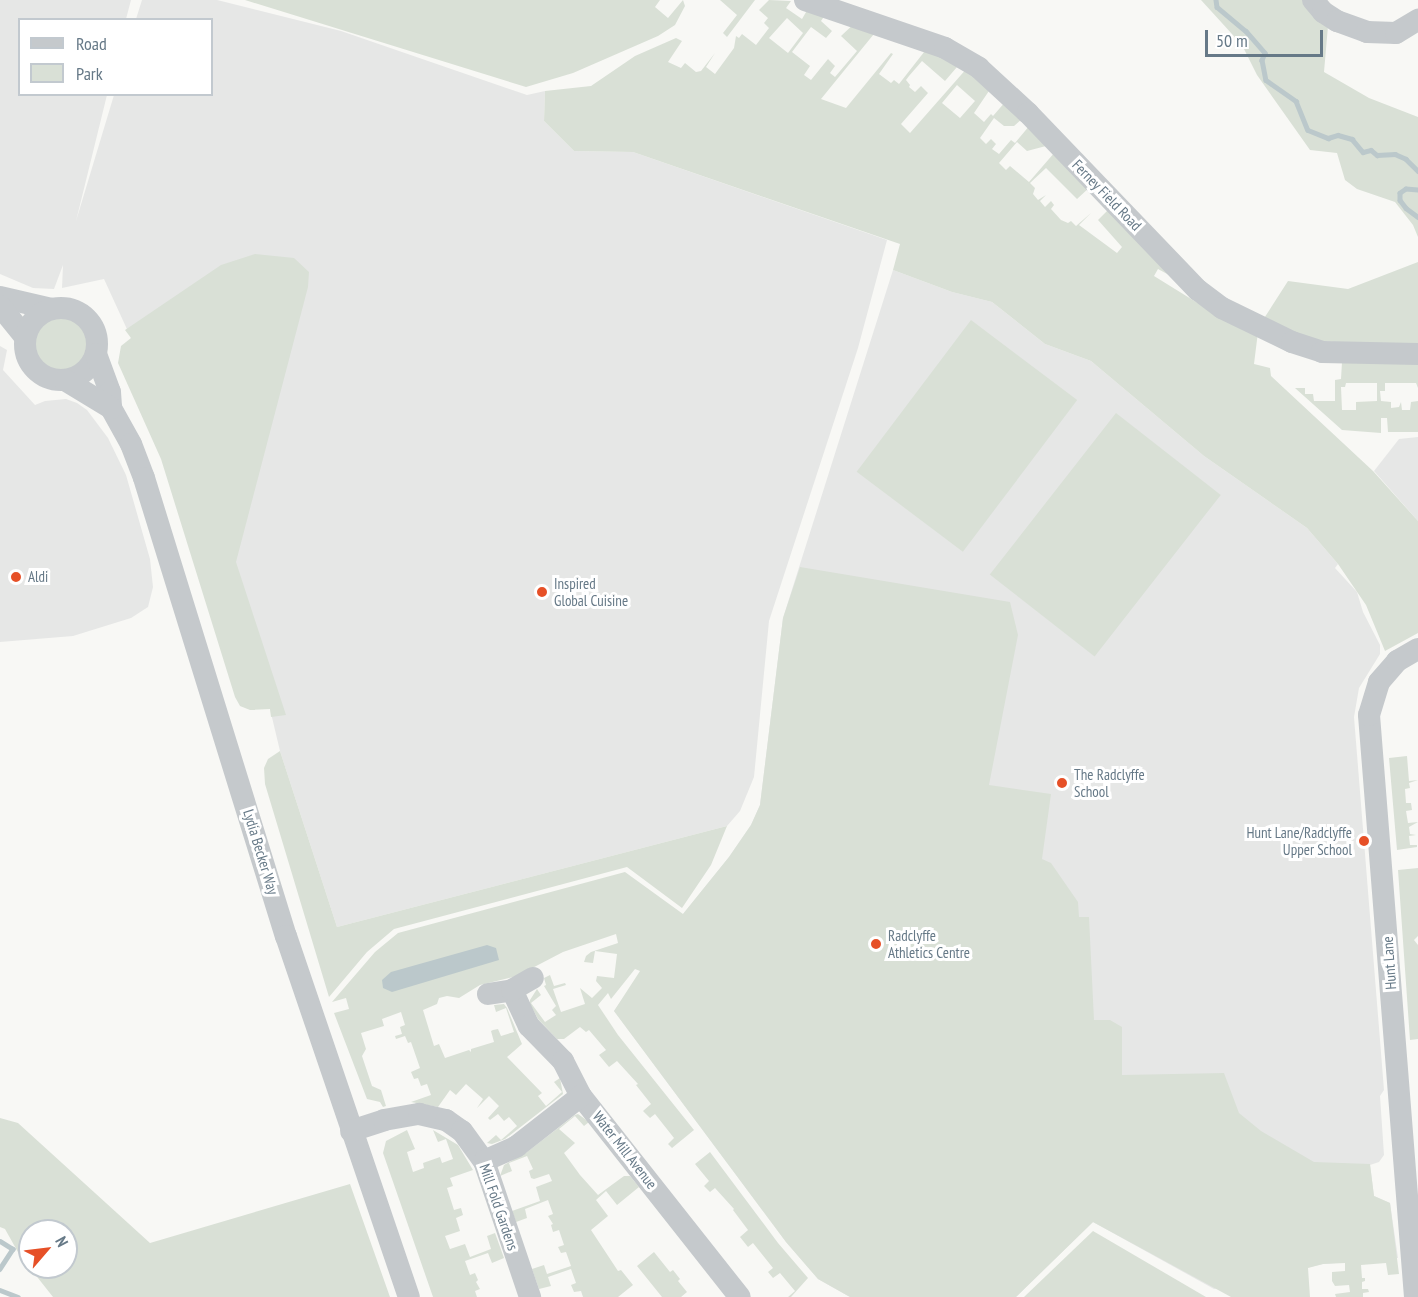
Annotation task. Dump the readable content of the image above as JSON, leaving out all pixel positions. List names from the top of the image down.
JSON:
{
  "streets": {
    "street": [
      "Ferney Field Road",
      "Lydia Becker Way",
      "Hunt Lane",
      "Water Mill Avenue",
      "Mill Fold Gardens"
    ]
  },
  "crossings": [
    ["Lydia Becker Way", "Mill Fold Gardens"]
  ],
  "places": [
    "Aldi",
    "Inspired Global Cuisine",
    "The Radclyffe School",
    "Hunt Lane/Radclyffe Upper School",
    "Radclyffe Athletics Centre"
  ],
  "legend": ["Road", "Park"],
  "scale_bar": "50 m",
  "north": "top right"
}
